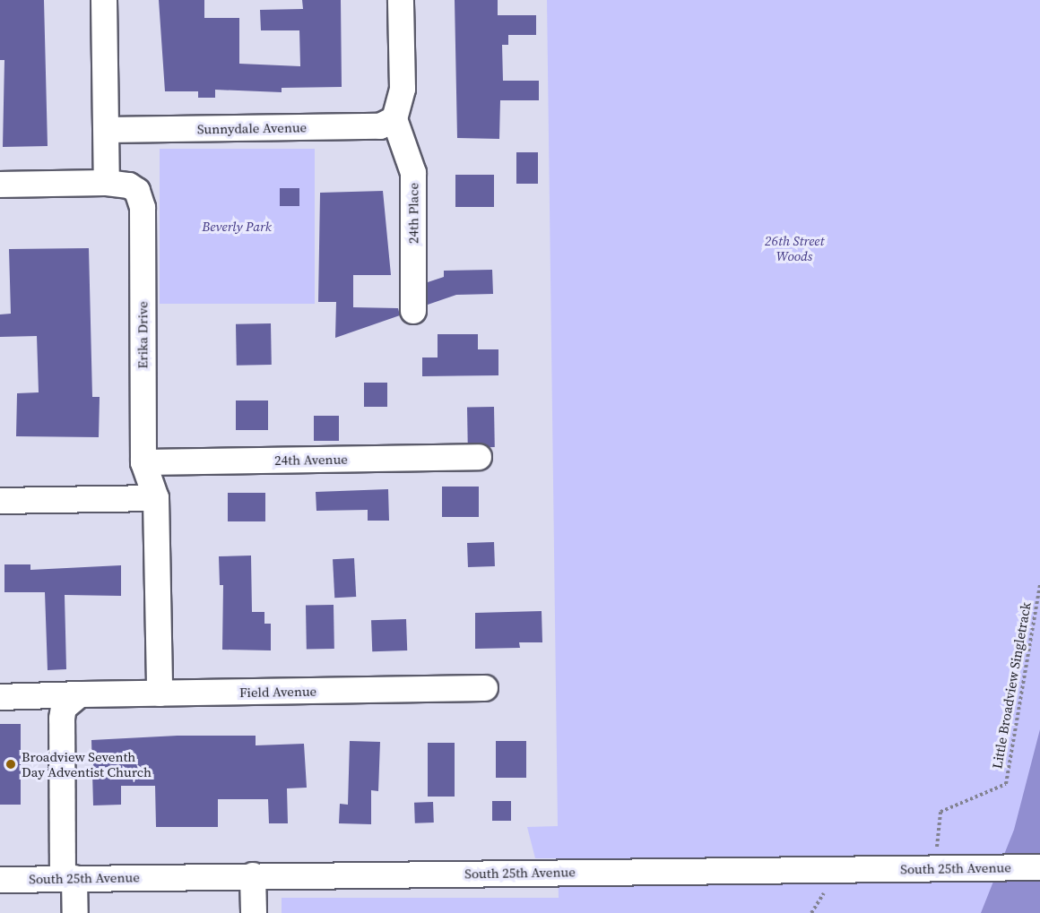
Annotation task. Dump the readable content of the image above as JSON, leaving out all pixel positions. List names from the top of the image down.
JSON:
{
  "streets": {
    "street": [
      "Sunnydale Avenue",
      "24th Place",
      "Erika Drive",
      "24th Avenue",
      "Field Avenue",
      "South 25th Avenue"
    ],
    "path": ["Little Broadview Singletrack"]
  },
  "crossings": [
    ["Sunnydale Avenue", "24th Place"],
    ["Erika Drive", "24th Avenue"],
    ["Erika Drive", "Field Avenue"],
    ["Little Broadview Singletrack", "South 25th Avenue"]
  ],
  "parks": ["Beverly Park", "26th Street Woods"],
  "places": ["Broadview Seventh Day Adventist Church"]
}
